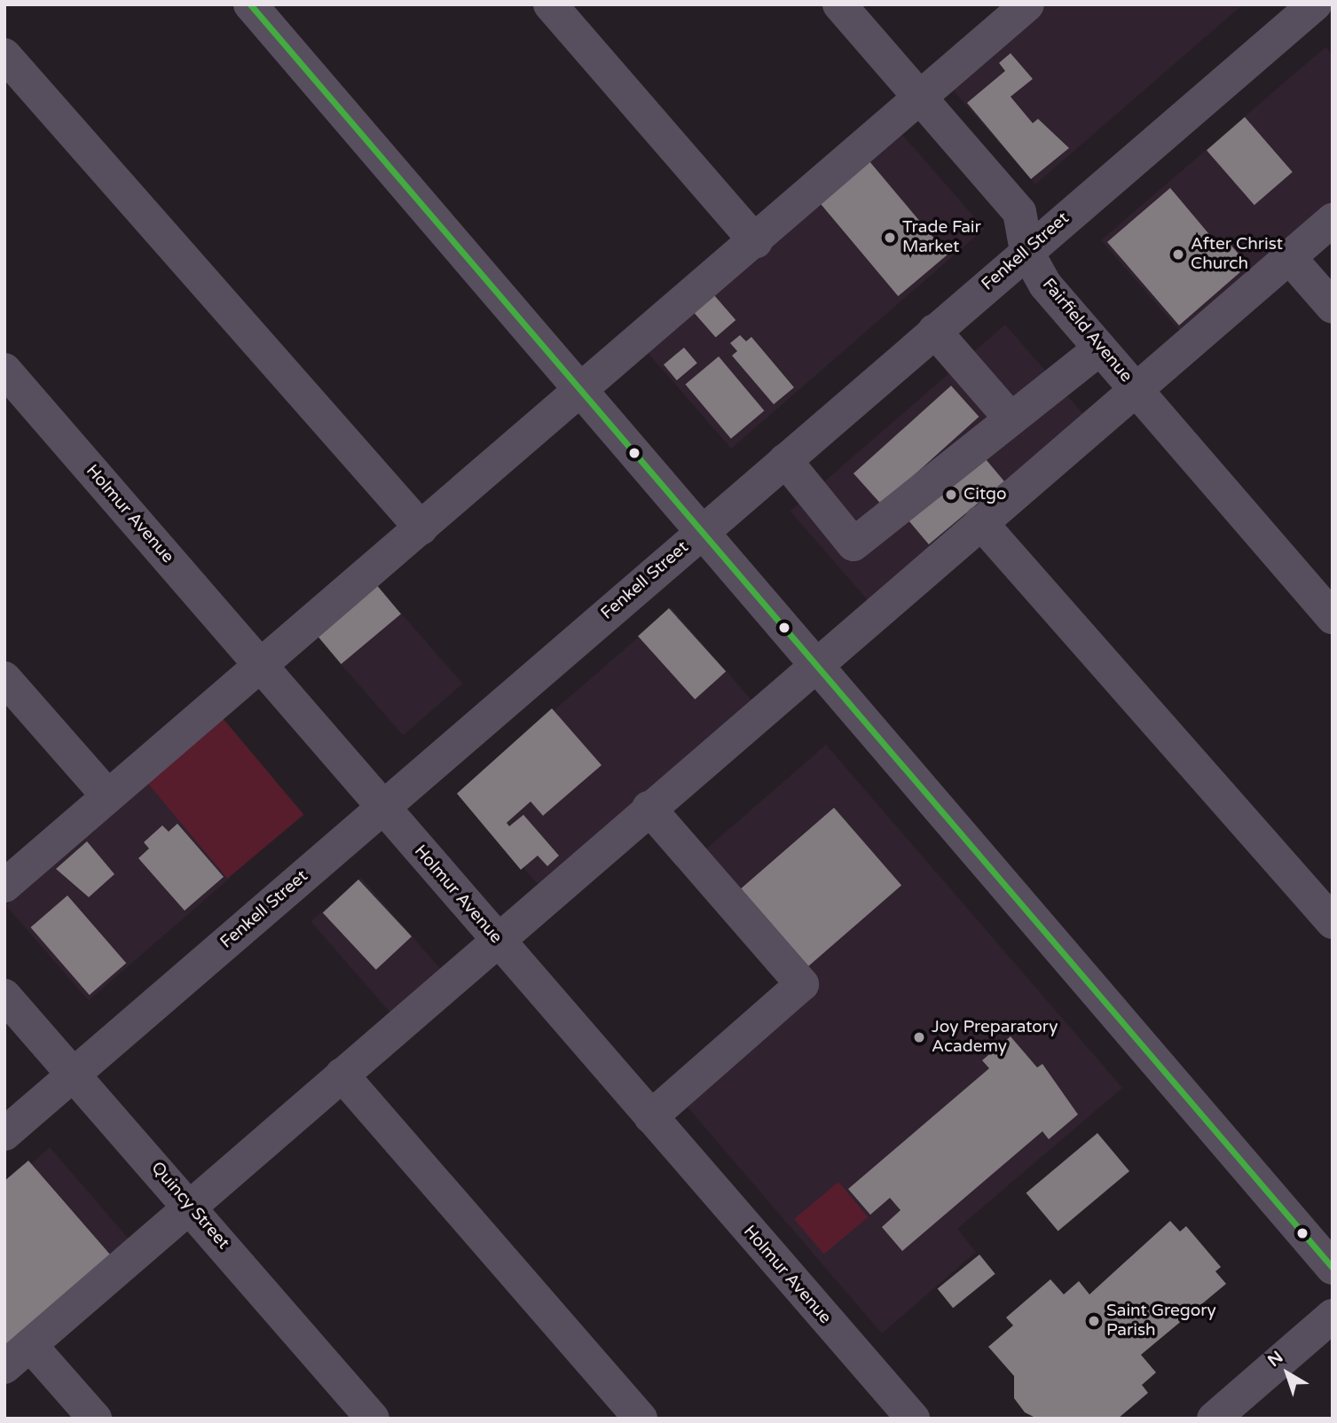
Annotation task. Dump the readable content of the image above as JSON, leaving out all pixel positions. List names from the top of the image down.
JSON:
{
  "streets": {
    "street": [
      "Fenkell Street",
      "Fairfield Avenue",
      "Holmur Avenue",
      "Quincy Street"
    ]
  },
  "crossings": [
    ["Fenkell Street", "Fairfield Avenue"],
    ["Fenkell Street", "Holmur Avenue"],
    ["Fenkell Street", "Quincy Street"]
  ],
  "places": [
    "Trade Fair Market",
    "After Christ Church",
    "Citgo",
    "Joy Preparatory Academy",
    "Saint Gregory Parish"
  ],
  "north": "top left"
}
